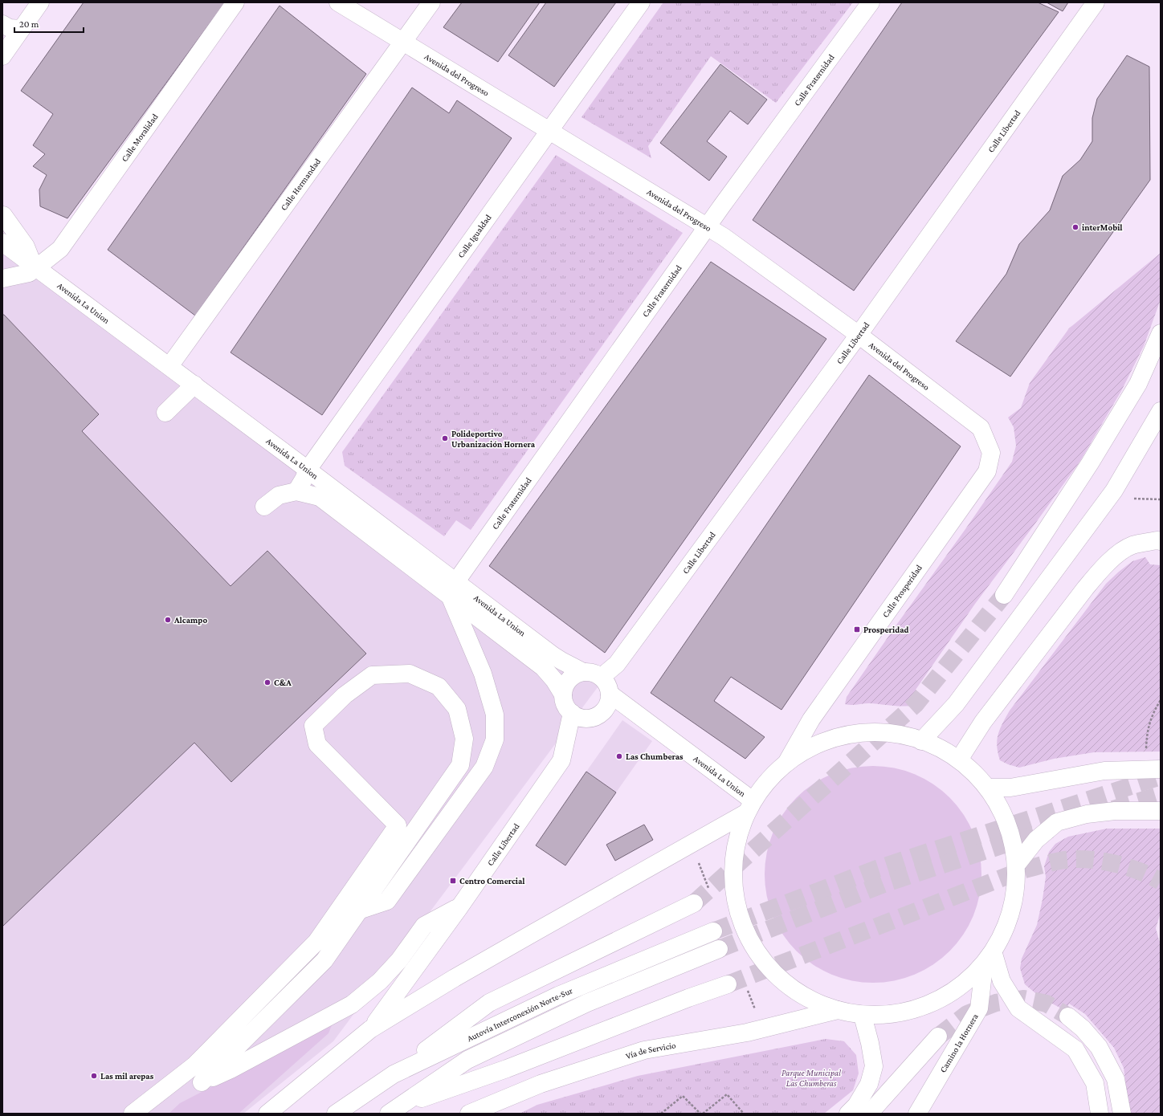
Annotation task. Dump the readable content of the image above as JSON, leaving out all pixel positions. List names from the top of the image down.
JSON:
{
  "streets": {
    "main road": [
      "Avenida del Progreso",
      "Calle Fraternidad",
      "Calle Libertad",
      "Calle Moralidad",
      "Calle Hermandad",
      "Calle Igualdad",
      "Avenida La Union",
      "Calle Prosperidad",
      "Autovía Interconexión Norte-Sur",
      "Camino la Hornera",
      "Vía de Servicio"
    ]
  },
  "crossings": [
    ["Avenida del Progreso", "Calle Fraternidad"],
    ["Avenida del Progreso", "Calle Libertad"],
    ["Avenida del Progreso", "Calle Hermandad"],
    ["Avenida del Progreso", "Calle Igualdad"],
    ["Avenida del Progreso", "Calle Prosperidad"],
    ["Calle Fraternidad", "Avenida La Union"],
    ["Calle Libertad", "Avenida La Union"],
    ["Calle Moralidad", "Avenida La Union"],
    ["Calle Hermandad", "Avenida La Union"],
    ["Calle Igualdad", "Avenida La Union"]
  ],
  "parks": ["Parque Municipal Las Chumberas"],
  "places": {
    "other": [
      "interMobil",
      "Polideportivo Urbanización Hornera",
      "Alcampo",
      "C&A",
      "Las Chumberas",
      "Las mil arepas"
    ],
    "transit": ["Prosperidad", "Centro Comercial"]
  },
  "scale_bar": "20 m"
}
